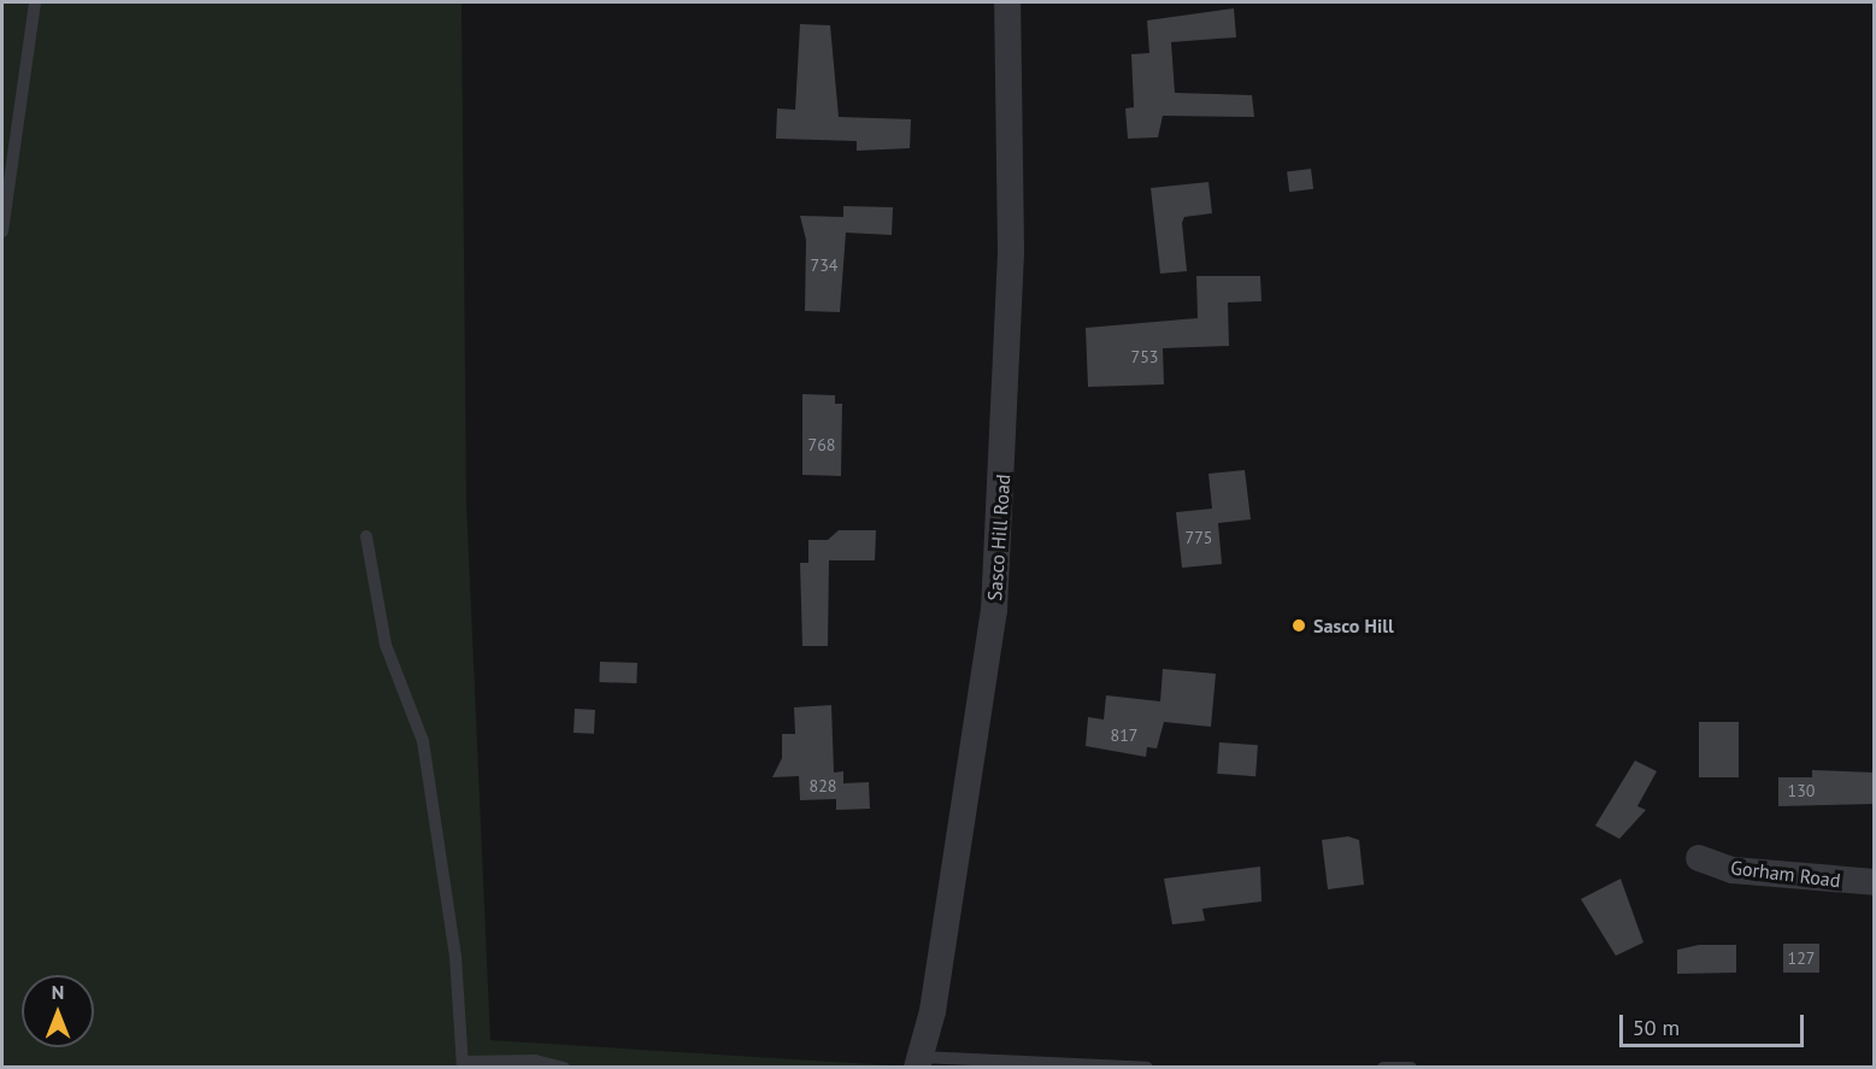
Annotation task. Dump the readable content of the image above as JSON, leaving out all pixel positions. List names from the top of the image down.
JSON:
{
  "streets": {
    "street": ["Sasco Hill Road", "Gorham Road"]
  },
  "places": ["Sasco Hill"],
  "house_numbers": [
    "734",
    "753",
    "768",
    "775",
    "817",
    "828",
    "130",
    "127"
  ],
  "scale_bar": "50 m",
  "north": "top"
}
